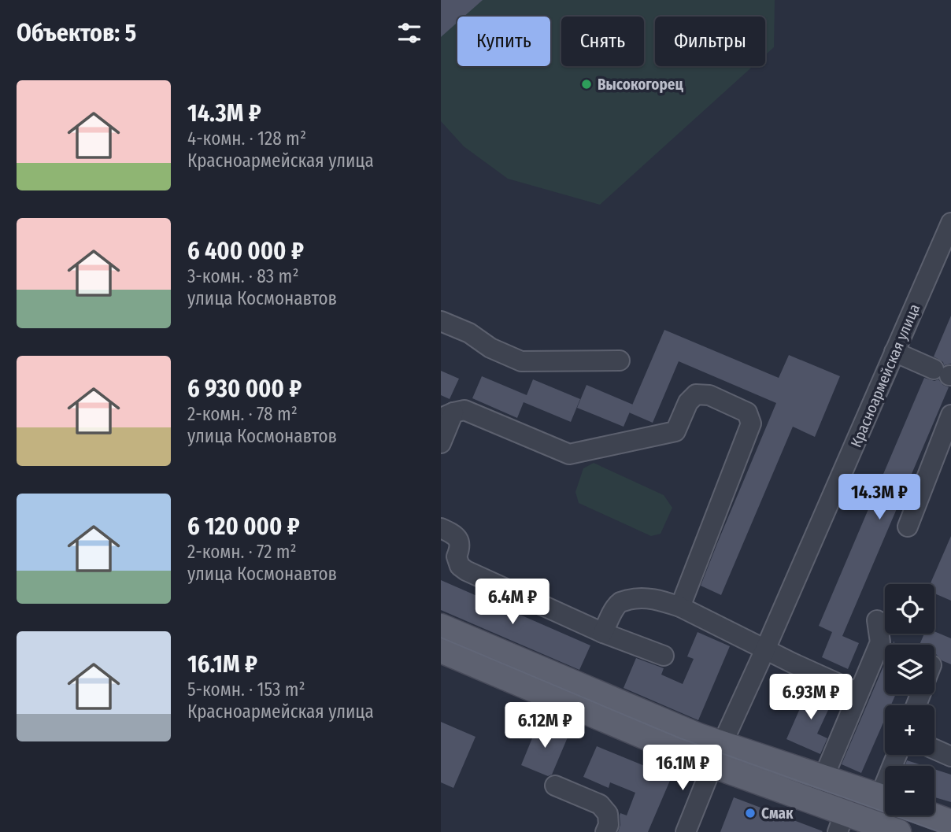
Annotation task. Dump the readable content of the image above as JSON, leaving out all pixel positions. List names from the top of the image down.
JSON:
{
  "streets": {
    "street": ["Красноармейская улица"]
  },
  "places": ["Высокогорец", "Смак"],
  "page": {
    "heading": "Объектов: 5",
    "chip": ["Купить", "Снять", "Фильтры"],
    "list": [
      {
        "name": "14.3M ₽",
        "note": "4-комн. · 128 m² · Красноармейская улица"
      },
      {
        "name": "6 400 000 ₽",
        "note": "3-комн. · 83 m² · улица Космонавтов"
      },
      {
        "name": "6 930 000 ₽",
        "note": "2-комн. · 78 m² · улица Космонавтов"
      },
      {
        "name": "6 120 000 ₽",
        "note": "2-комн. · 72 m² · улица Космонавтов"
      },
      {
        "name": "16.1M ₽",
        "note": "5-комн. · 153 m² · Красноармейская улица"
      }
    ],
    "price": [
      "14.3M ₽",
      "6.4M ₽",
      "6.93M ₽",
      "6.12M ₽",
      "16.1M ₽"
    ],
    "map_buttons": ["+", "−"]
  }
}
